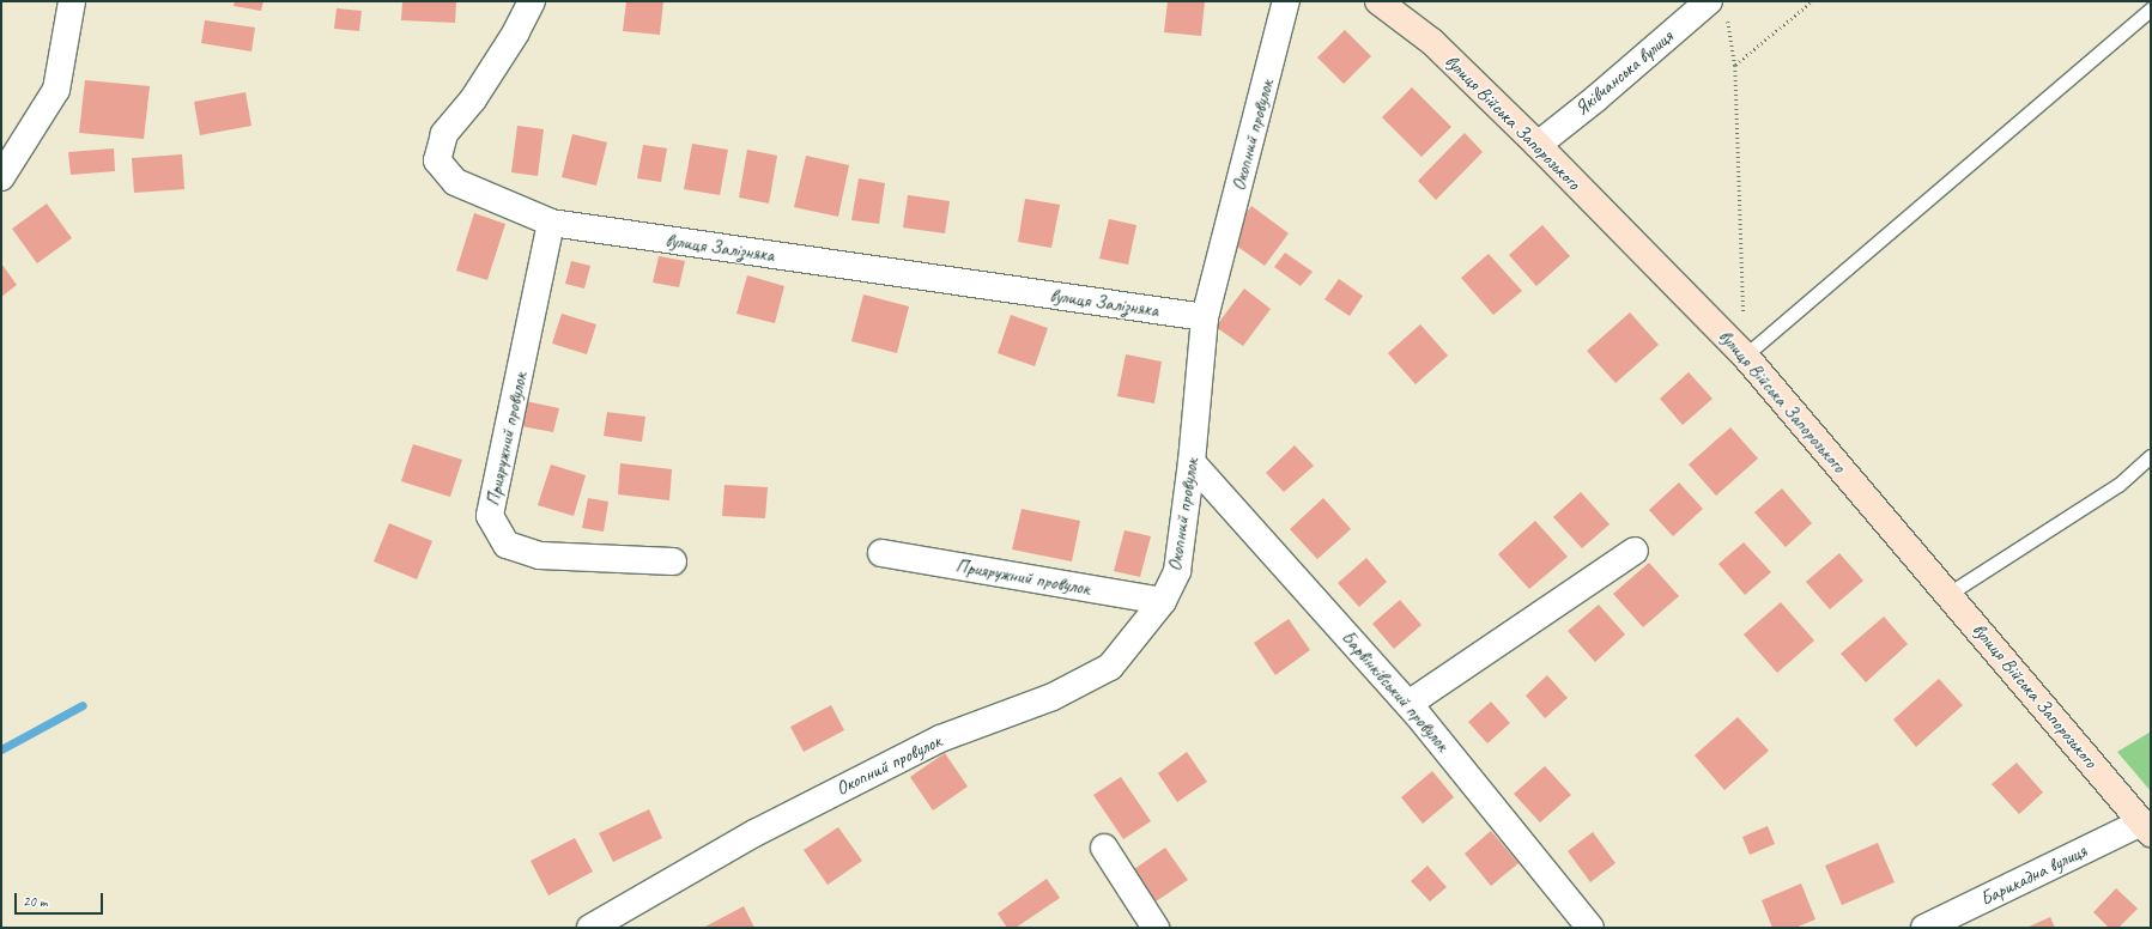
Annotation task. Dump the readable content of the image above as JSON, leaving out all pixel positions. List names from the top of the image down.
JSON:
{
  "streets": {
    "street": [
      "Яківчанська вулиця",
      "вулиця Війська Запорозького",
      "Окопний провулок",
      "вулиця Залізняка",
      "Прияружний провулок",
      "Барвінківський провулок",
      "Барикадна вулиця"
    ]
  },
  "crossings": [
    ["Яківчанська вулиця", "вулиця Війська Запорозького"],
    ["вулиця Війська Запорозького", "Барикадна вулиця"],
    ["Окопний провулок", "вулиця Залізняка"],
    ["Окопний провулок", "Прияружний провулок"],
    ["Окопний провулок", "Барвінківський провулок"],
    ["вулиця Залізняка", "Прияружний провулок"]
  ],
  "scale_bar": "20 m"
}
